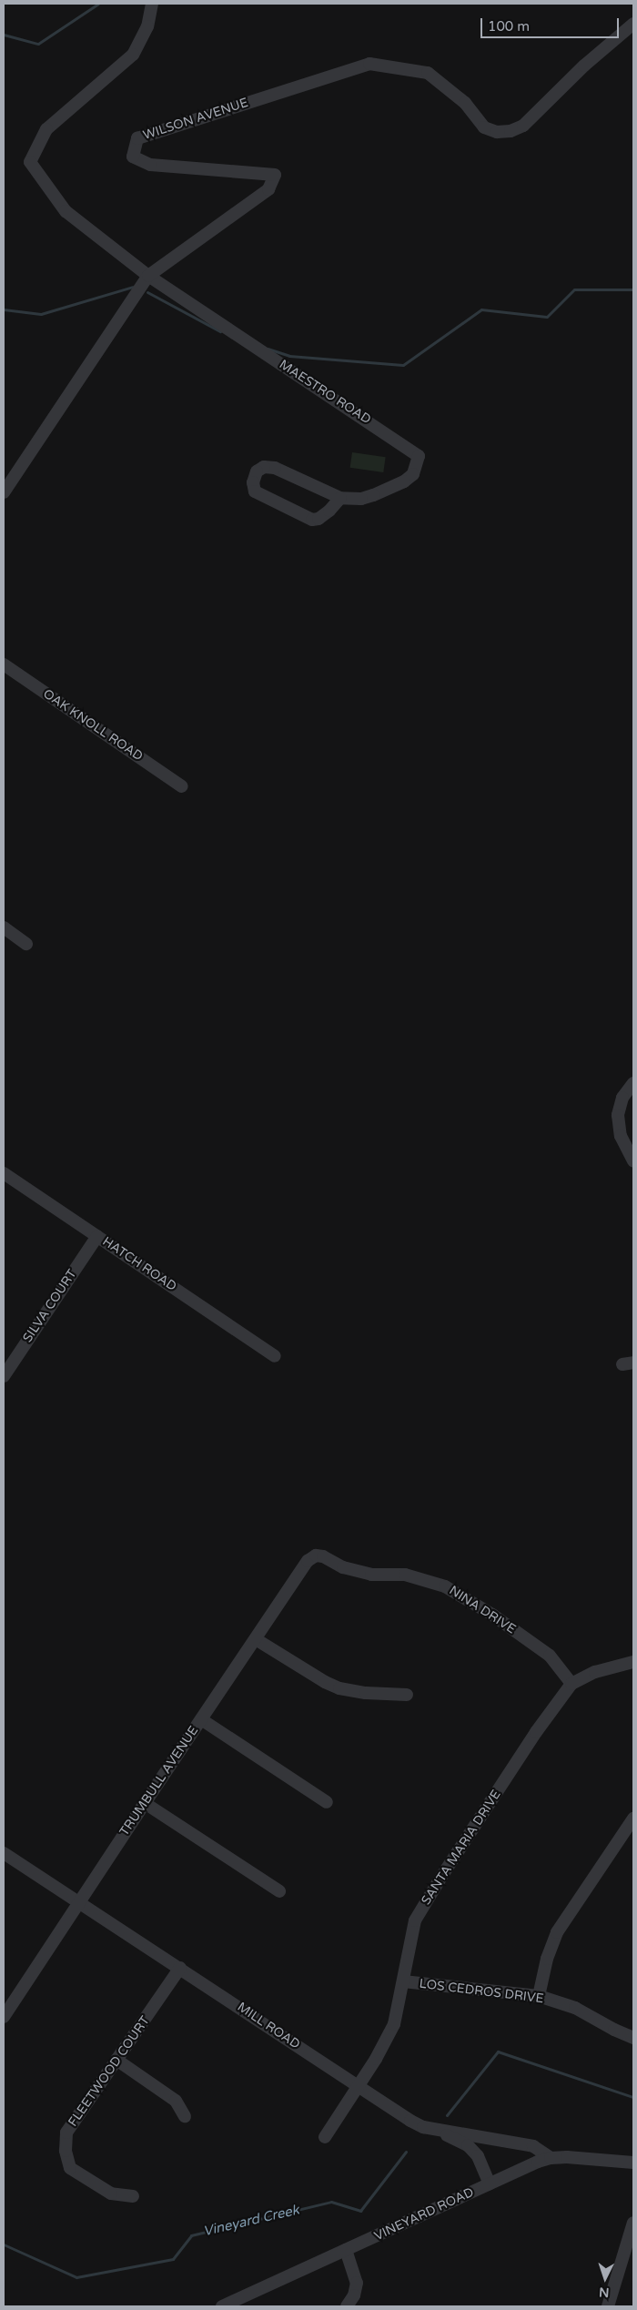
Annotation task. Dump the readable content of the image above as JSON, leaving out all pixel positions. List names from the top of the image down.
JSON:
{
  "streets": {
    "street": [
      "WILSON AVENUE",
      "MAESTRO ROAD",
      "OAK KNOLL ROAD",
      "HATCH ROAD",
      "SILVA COURT",
      "NINA DRIVE",
      "TRUMBULL AVENUE",
      "SANTA MARIA DRIVE",
      "LOS CEDROS DRIVE",
      "MILL ROAD",
      "FLEETWOOD COURT",
      "VINEYARD ROAD"
    ]
  },
  "crossings": [
    ["WILSON AVENUE", "MAESTRO ROAD"],
    ["HATCH ROAD", "SILVA COURT"],
    ["NINA DRIVE", "TRUMBULL AVENUE"],
    ["NINA DRIVE", "SANTA MARIA DRIVE"],
    ["TRUMBULL AVENUE", "MILL ROAD"],
    ["SANTA MARIA DRIVE", "LOS CEDROS DRIVE"],
    ["SANTA MARIA DRIVE", "MILL ROAD"],
    ["MILL ROAD", "FLEETWOOD COURT"],
    ["MILL ROAD", "VINEYARD ROAD"]
  ],
  "water": ["Vineyard Creek"],
  "scale_bar": "100 m",
  "north": "bottom"
}
